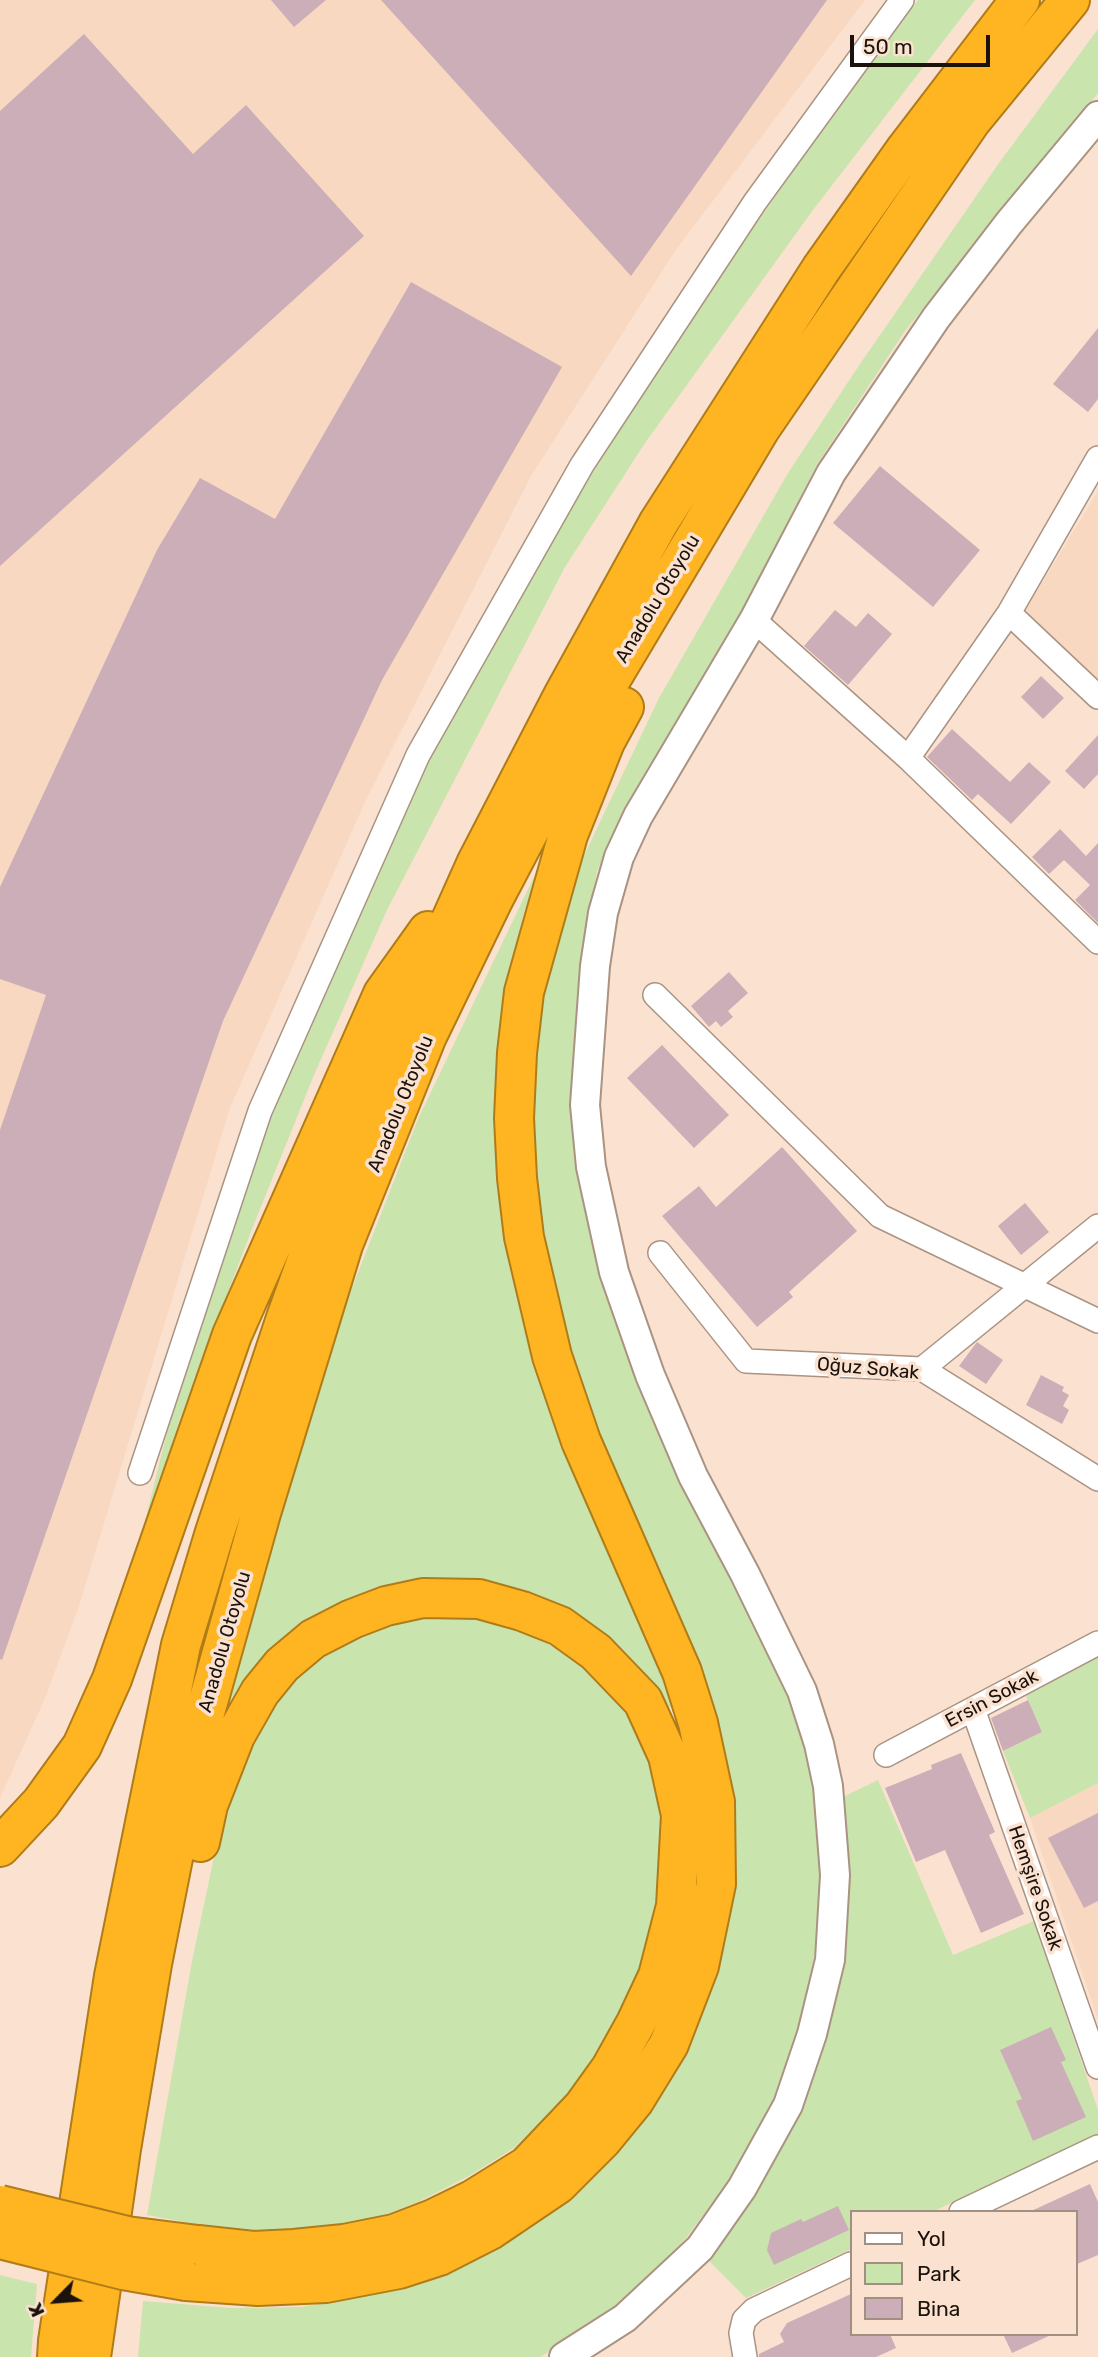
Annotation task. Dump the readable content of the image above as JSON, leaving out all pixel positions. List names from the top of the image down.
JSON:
{
  "streets": {
    "highway": ["Anadolu Otoyolu"],
    "street": ["Oğuz Sokak", "Ersin Sokak", "Hemşire Sokak"]
  },
  "crossings": [
    ["Ersin Sokak", "Hemşire Sokak"]
  ],
  "legend": ["Yol", "Park", "Bina"],
  "scale_bar": "50 m",
  "north": "bottom left"
}
